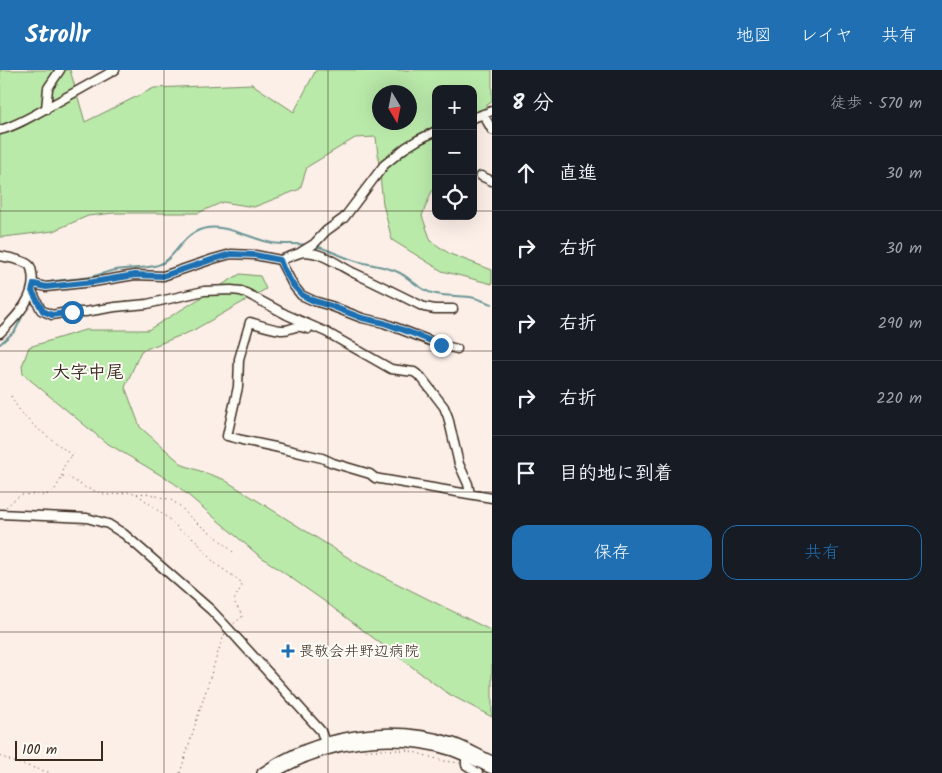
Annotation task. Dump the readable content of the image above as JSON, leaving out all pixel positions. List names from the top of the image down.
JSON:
{
  "districts": ["大字中尾"],
  "places": {
    "health": ["畏敬会井野辺病院"]
  },
  "scale_bar": "100 m",
  "north": "bottom",
  "page": {
    "header": "Strollr",
    "nav": ["地図", "レイヤ", "共有"],
    "heading": ["8 分", "徒歩 · 570 m"],
    "map_buttons": ["+", "−"],
    "list": [
      ["直進", "30 m"],
      ["右折", "30 m"],
      ["右折", "290 m"],
      ["右折", "220 m"],
      "目的地に到着"
    ],
    "buttons": ["保存", "共有"],
    "scale": "100 m"
  }
}
